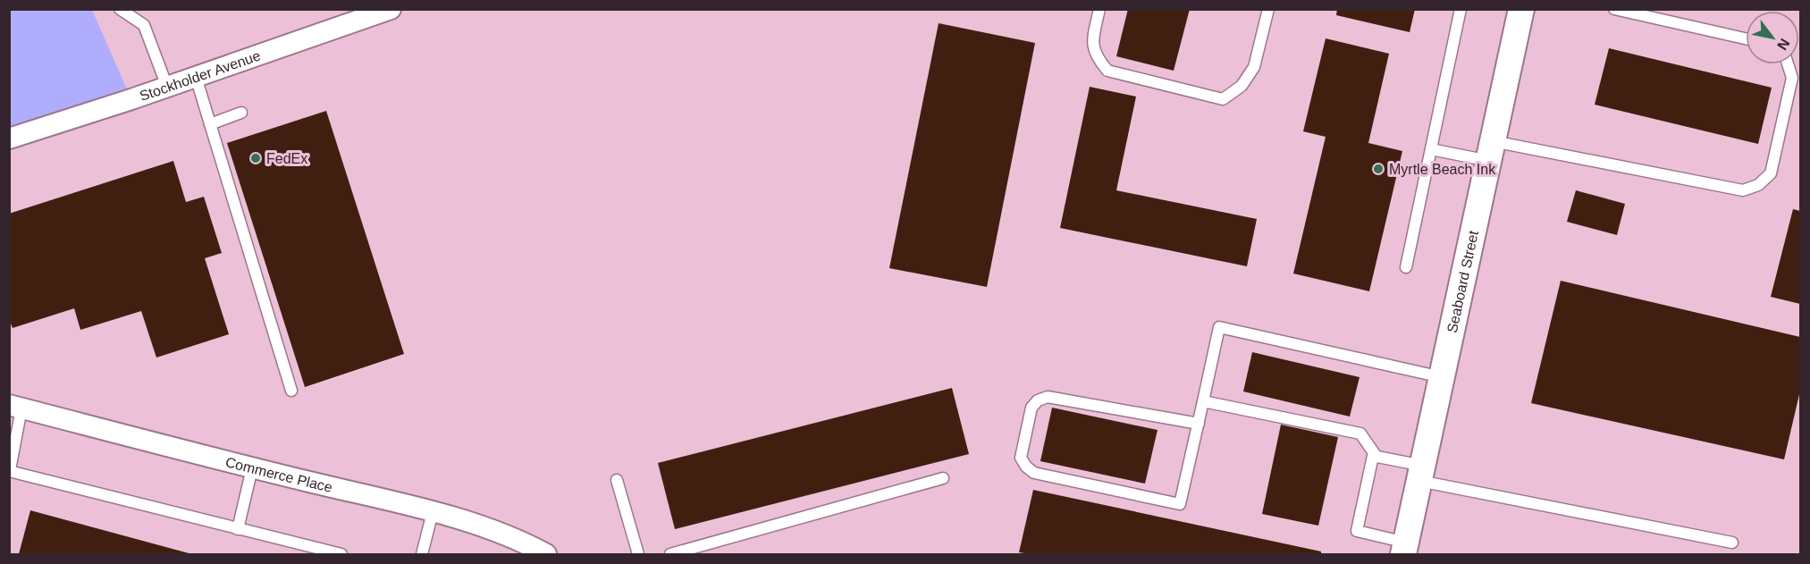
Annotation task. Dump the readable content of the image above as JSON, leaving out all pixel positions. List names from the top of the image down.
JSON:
{
  "streets": {
    "street": ["Stockholder Avenue", "Seaboard Street", "Commerce Place"]
  },
  "places": ["FedEx", "Myrtle Beach Ink"],
  "north": "bottom right"
}
